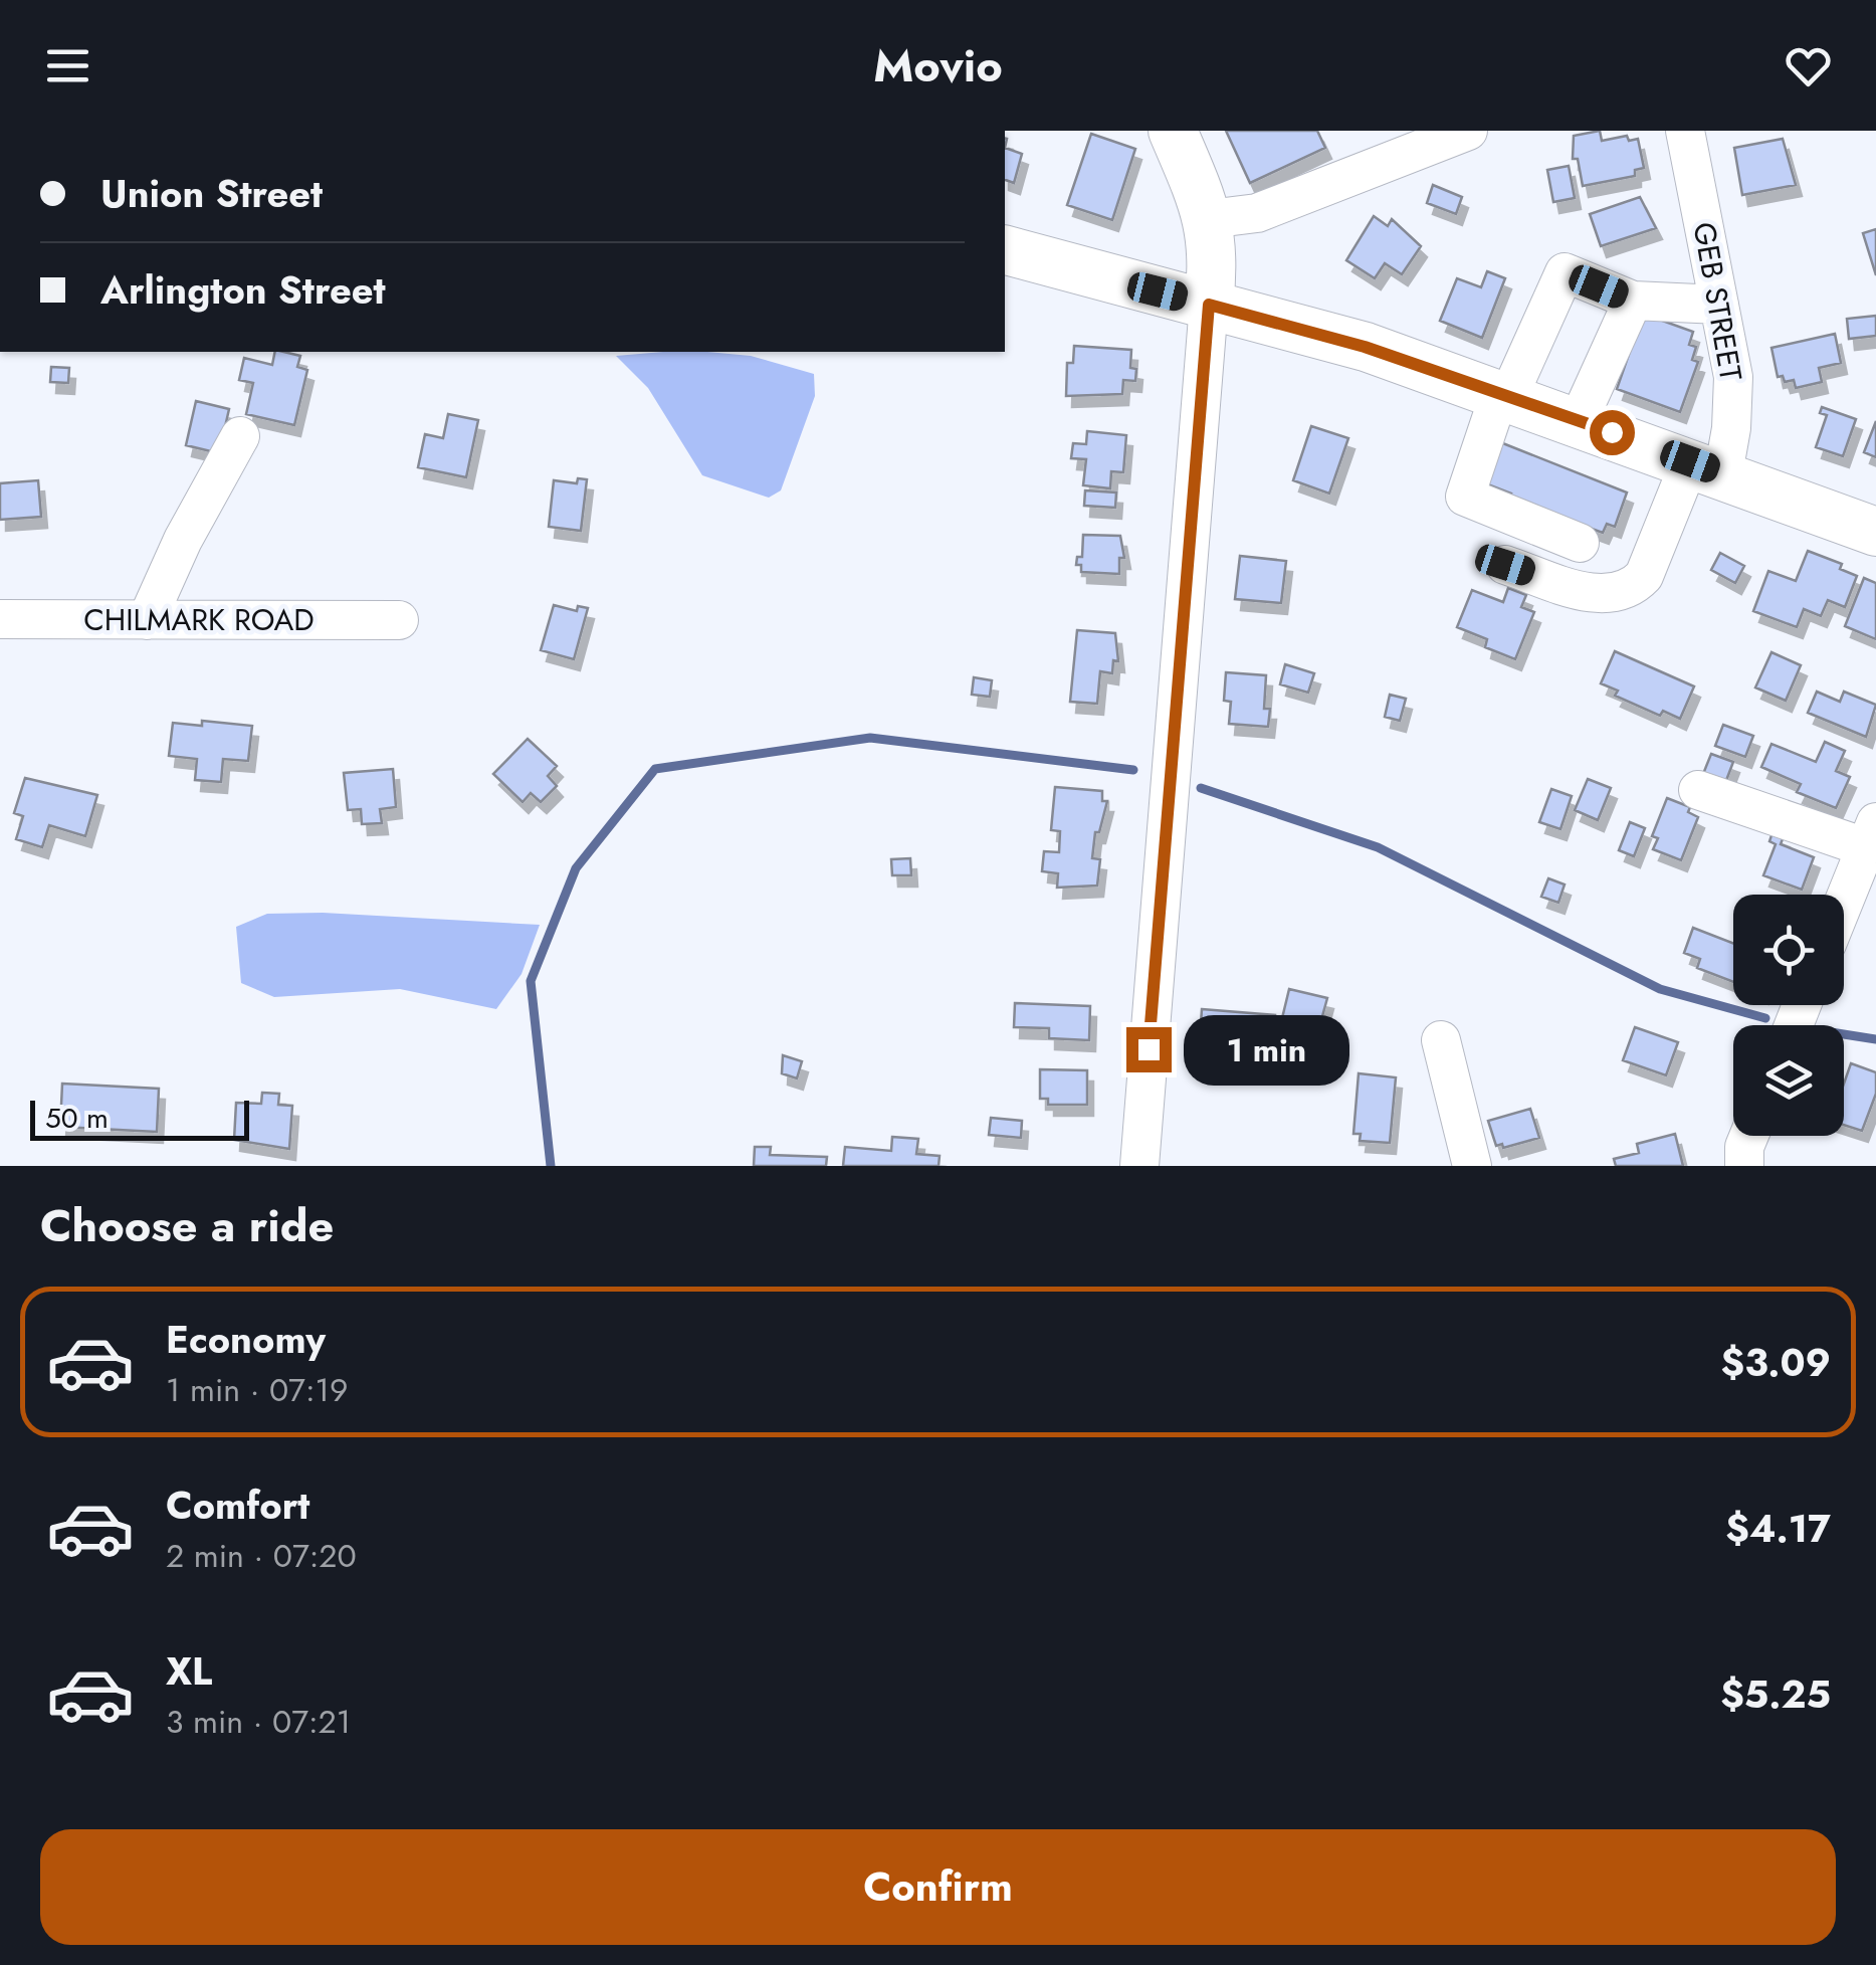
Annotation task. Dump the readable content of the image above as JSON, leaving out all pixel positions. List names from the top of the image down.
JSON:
{
  "streets": {
    "street": ["GEB STREET", "CHILMARK ROAD"]
  },
  "scale_bar": "50 m",
  "page": {
    "header": "Movio",
    "banner": ["Union Street", "Arlington Street"],
    "bubble": "1 min",
    "scale": "50 m",
    "heading": "Choose a ride",
    "list": [
      {
        "name": "Economy",
        "note": "1 min · 07:19",
        "value": "$3.09"
      },
      {
        "name": "Comfort",
        "note": "2 min · 07:20",
        "value": "$4.17"
      },
      {
        "name": "XL",
        "note": "3 min · 07:21",
        "value": "$5.25"
      }
    ],
    "buttons": "Confirm"
  }
}
